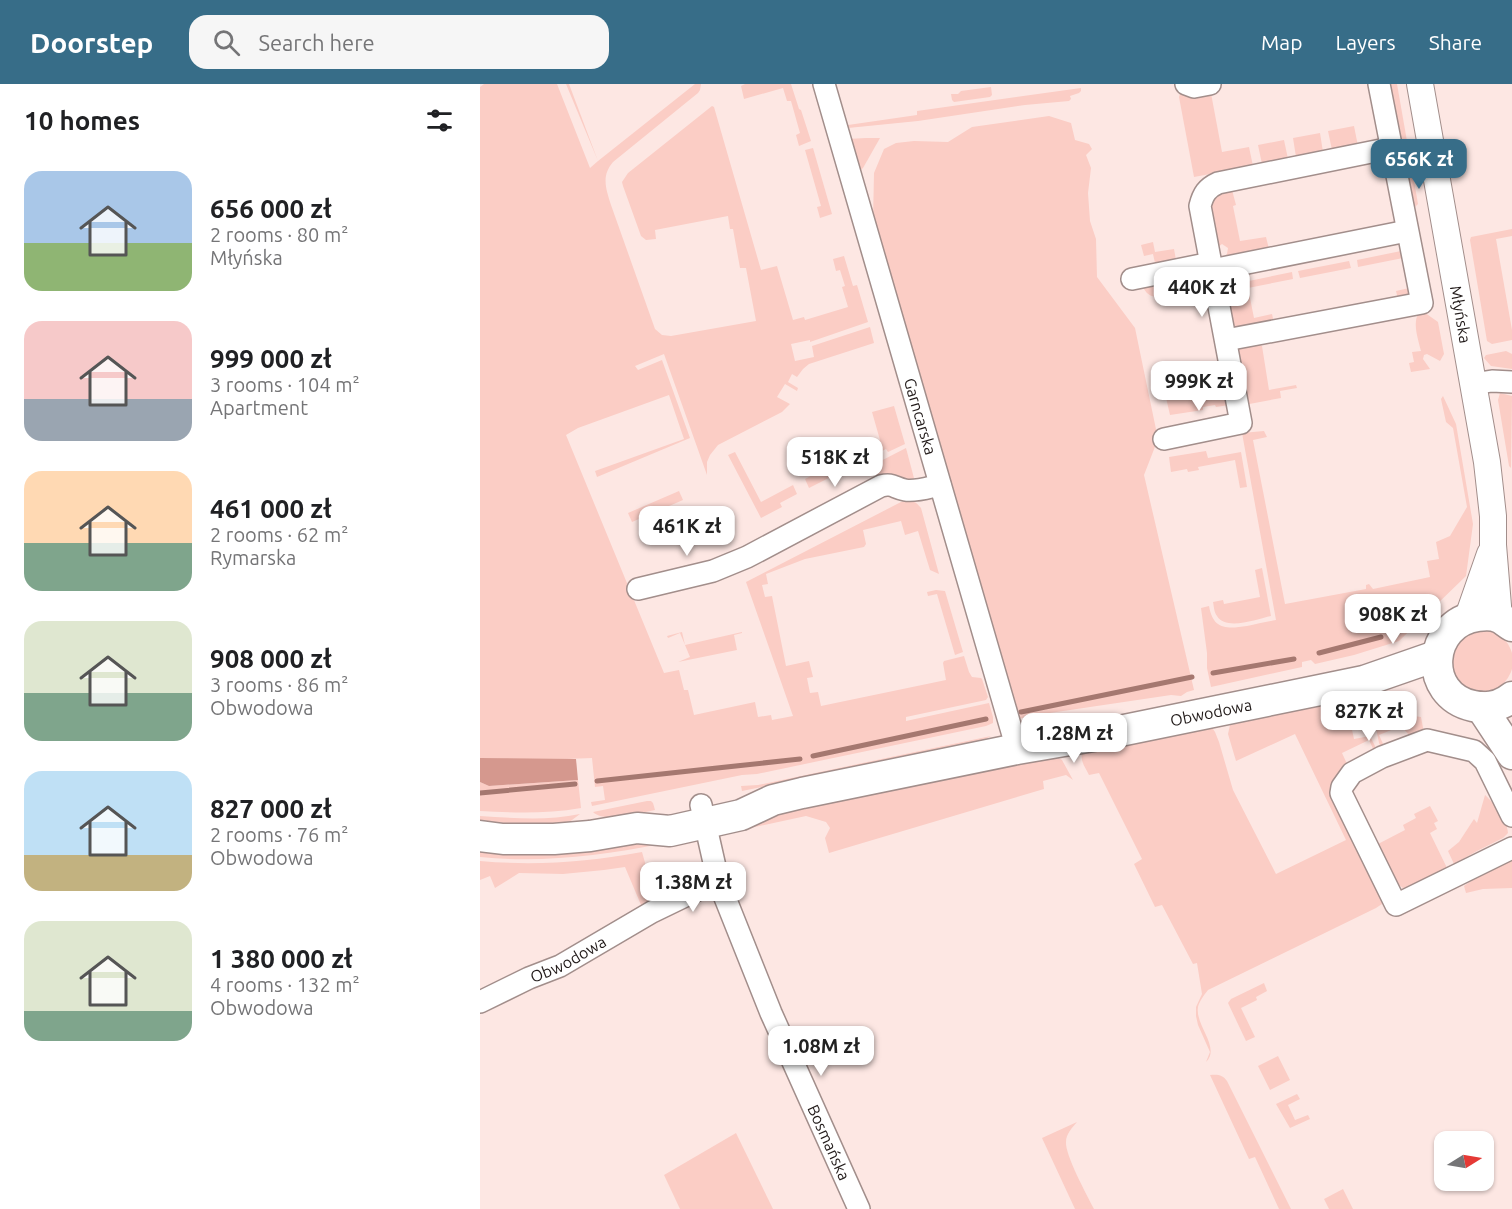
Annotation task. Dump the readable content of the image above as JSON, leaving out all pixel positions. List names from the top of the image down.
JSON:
{
  "streets": {
    "main road": ["Obwodowa"],
    "street": ["Młyńska", "Garncarska", "Bosmańska"]
  },
  "crossings": [
    ["Garncarska", "Obwodowa"],
    ["Obwodowa", "Bosmańska"]
  ],
  "north": "right",
  "page": {
    "header": "Doorstep",
    "search": "Search here",
    "nav": ["Map", "Layers", "Share"],
    "heading": "10 homes",
    "price": [
      "656K zł",
      "440K zł",
      "999K zł",
      "518K zł",
      "461K zł",
      "908K zł",
      "827K zł",
      "1.28M zł",
      "1.38M zł",
      "1.08M zł"
    ],
    "list": [
      {
        "name": "656 000 zł",
        "note": "2 rooms · 80 m² · Młyńska"
      },
      {
        "name": "999 000 zł",
        "note": "3 rooms · 104 m² · Apartment"
      },
      {
        "name": "461 000 zł",
        "note": "2 rooms · 62 m² · Rymarska"
      },
      {
        "name": "908 000 zł",
        "note": "3 rooms · 86 m² · Obwodowa"
      },
      {
        "name": "827 000 zł",
        "note": "2 rooms · 76 m² · Obwodowa"
      },
      {
        "name": "1 380 000 zł",
        "note": "4 rooms · 132 m² · Obwodowa"
      }
    ]
  }
}
